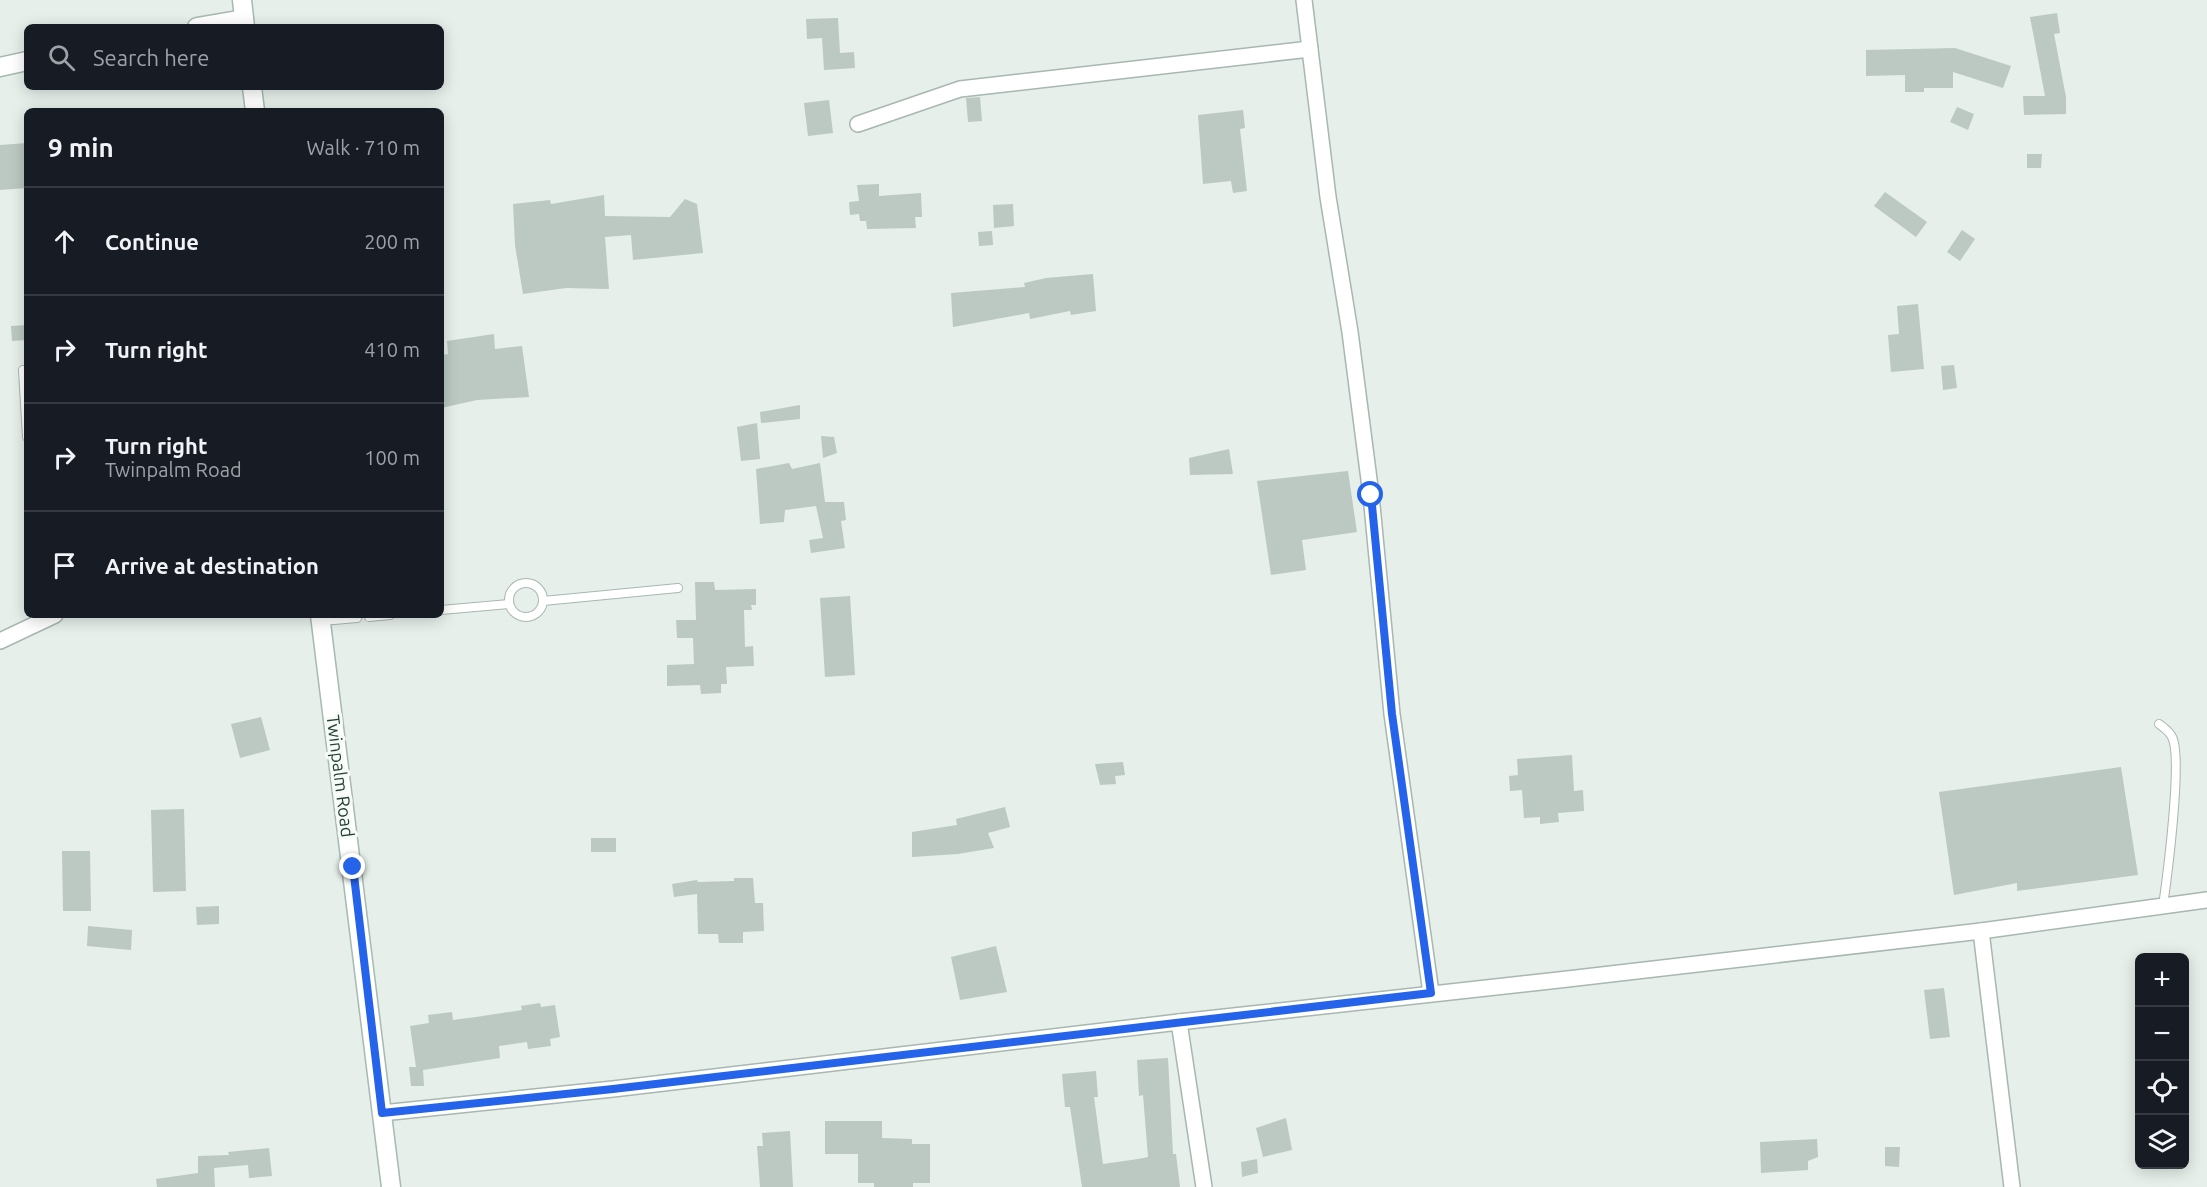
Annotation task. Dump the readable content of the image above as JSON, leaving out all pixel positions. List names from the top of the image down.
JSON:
{
  "streets": {
    "main road": ["Twinpalm Road"]
  },
  "page": {
    "search": "Search here",
    "heading": ["9 min", "Walk · 710 m"],
    "list": [
      ["Continue", "200 m"],
      ["Turn right", "410 m"],
      ["Turn right", "Twinpalm Road", "100 m"],
      "Arrive at destination"
    ],
    "map_buttons": ["+", "−"]
  }
}
